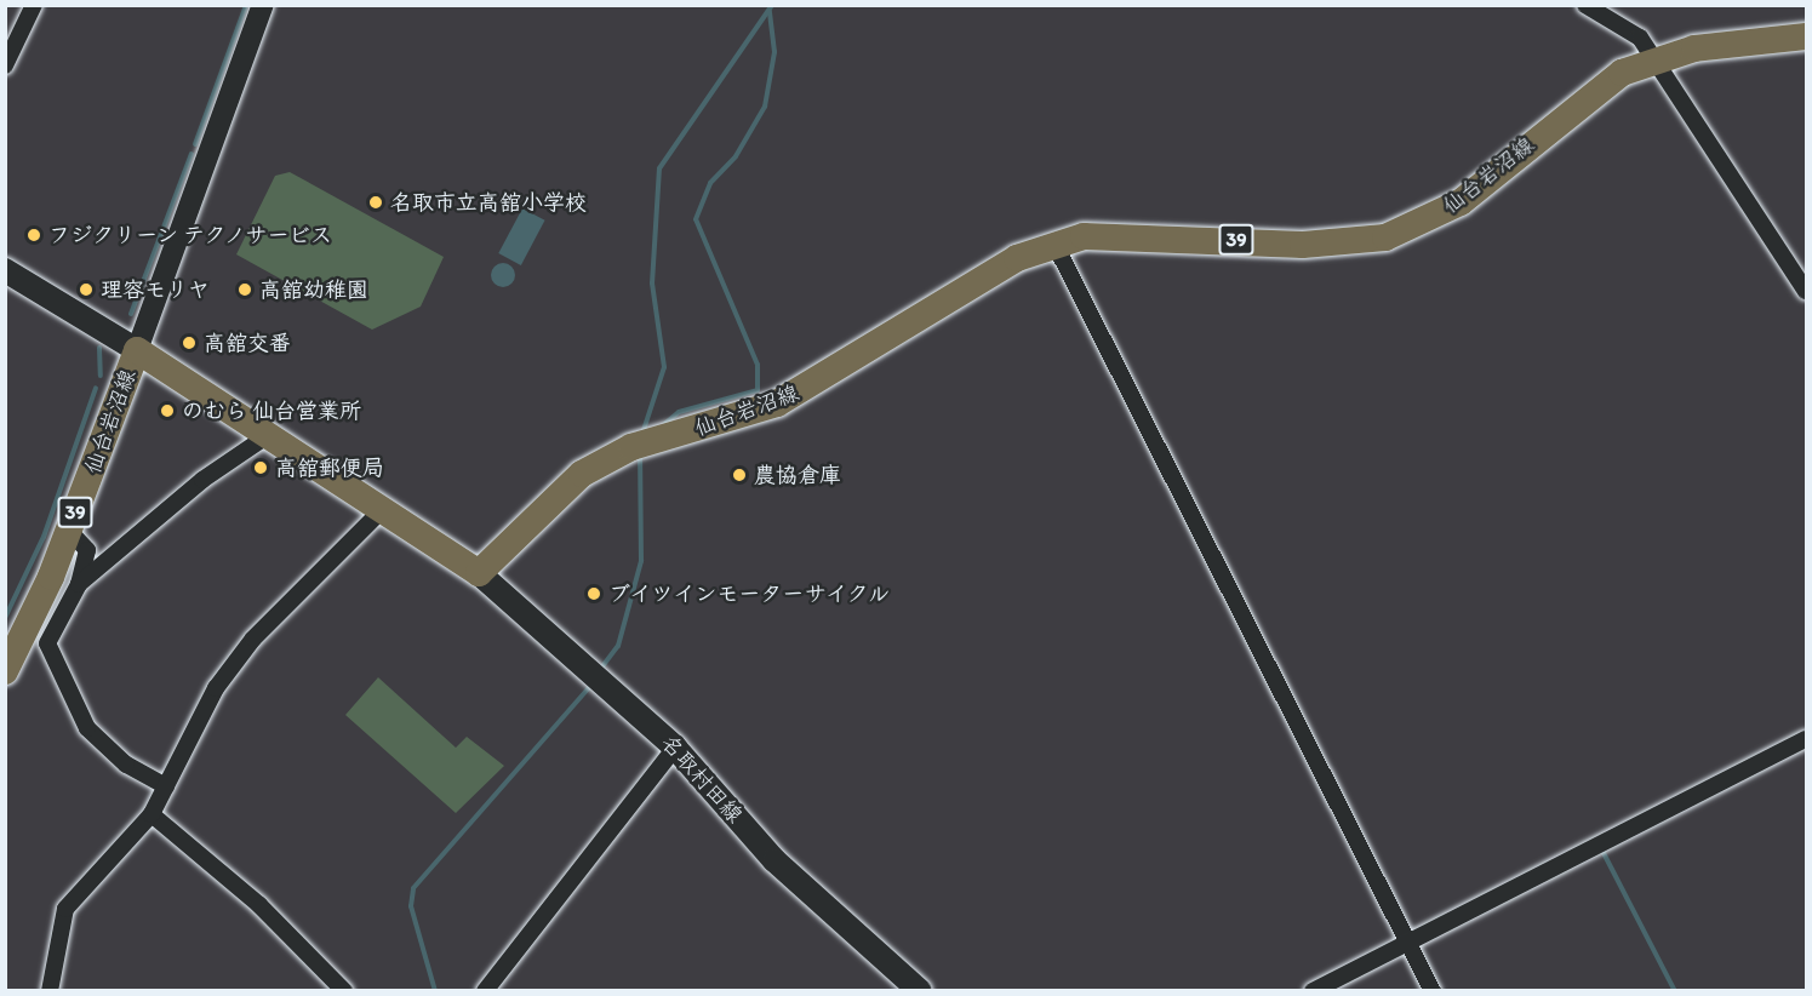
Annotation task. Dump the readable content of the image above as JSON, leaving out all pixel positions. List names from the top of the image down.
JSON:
{
  "streets": {
    "main road": ["仙台岩沼線", "39", "名取村田線"]
  },
  "crossings": [
    ["仙台岩沼線", "名取村田線"]
  ],
  "places": [
    "名取市立高舘小学校",
    "フジクリーン テクノサービス",
    "理容モリヤ",
    "高舘幼稚園",
    "高舘交番",
    "のむら 仙台営業所",
    "高舘郵便局",
    "農協倉庫",
    "ブイツインモーターサイクル"
  ]
}
